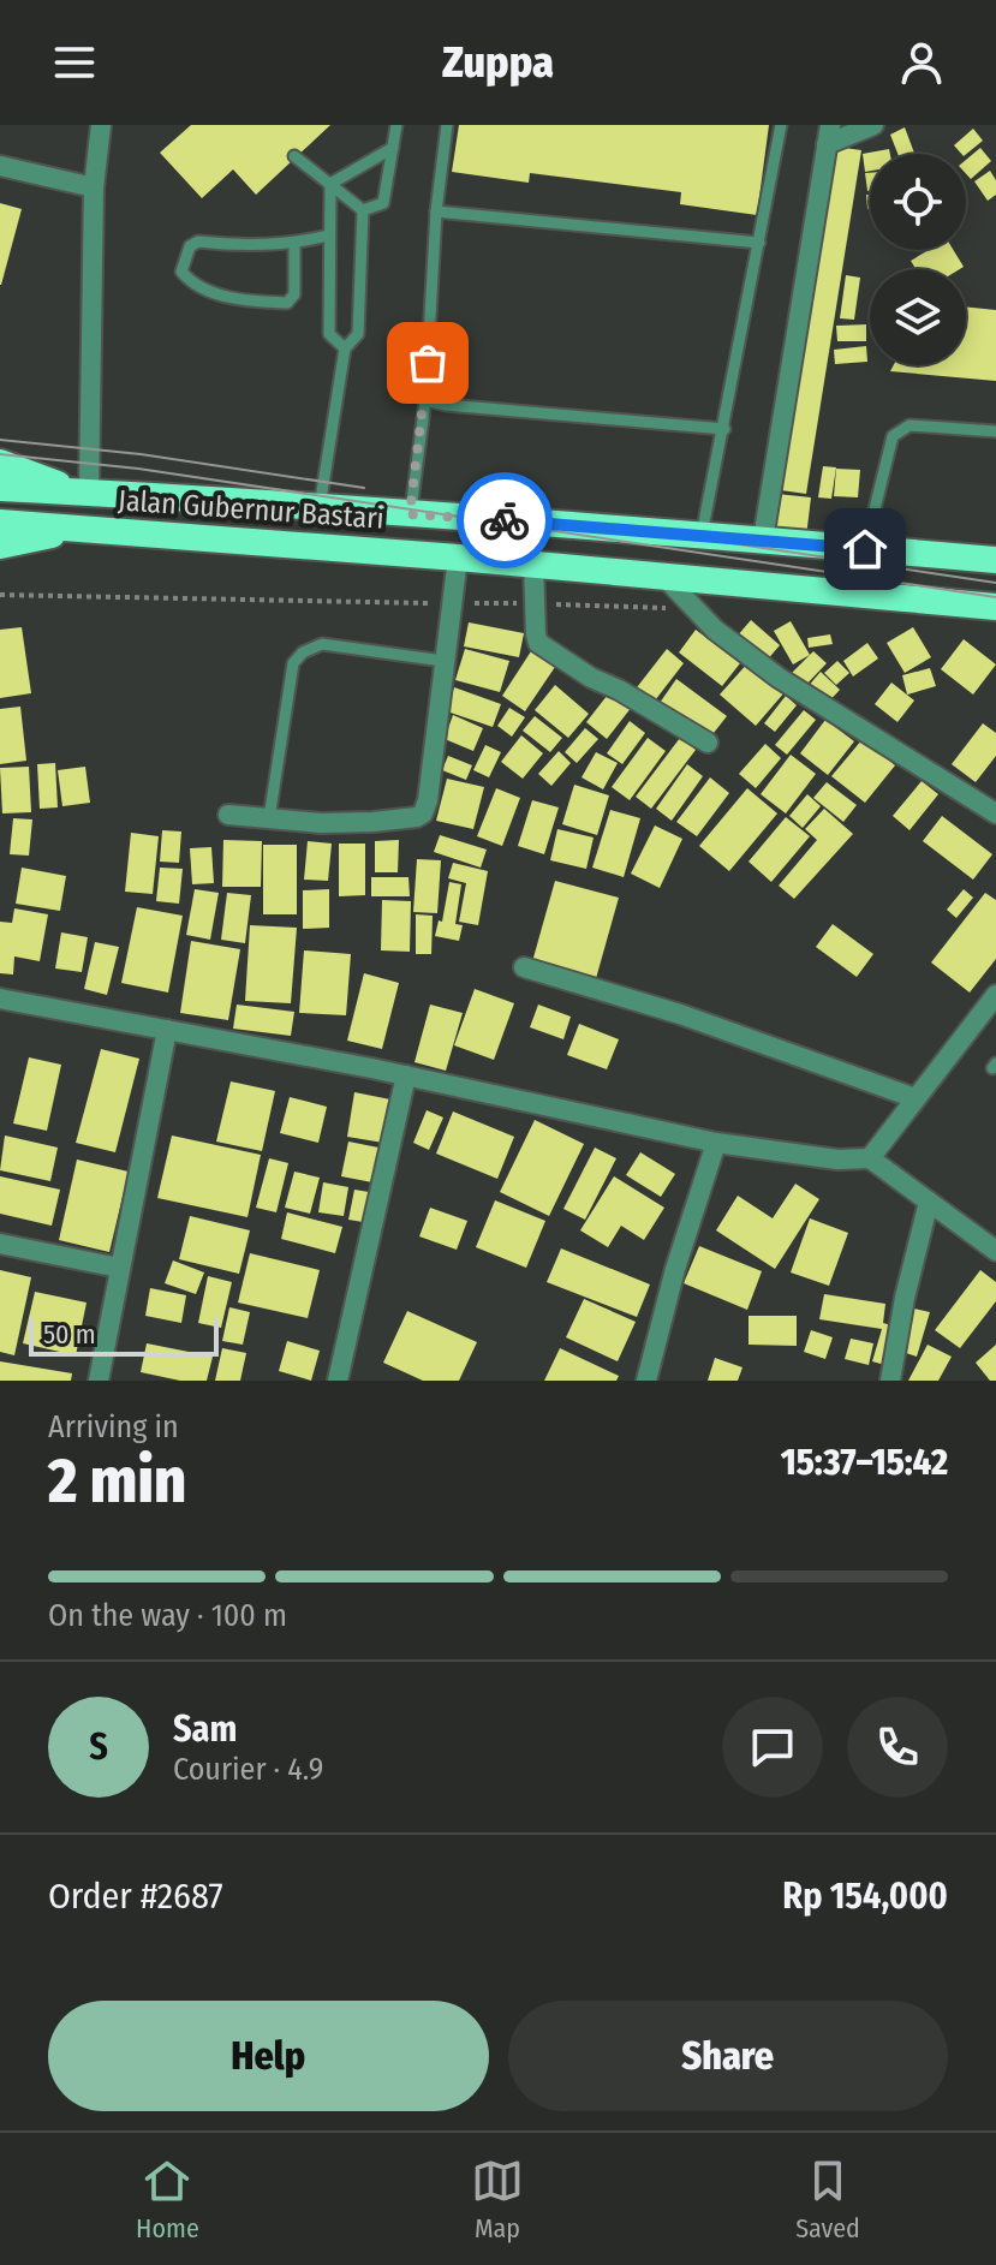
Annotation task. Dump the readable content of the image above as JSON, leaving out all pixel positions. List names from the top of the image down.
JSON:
{
  "streets": {
    "highway": ["Jalan Gubernur Bastari"]
  },
  "scale_bar": "50 m",
  "page": {
    "header": "Zuppa",
    "scale": "50 m",
    "heading": ["2 min", "Arriving in", "15:37–15:42"],
    "panel": [
      "Sam",
      "Courier · 4.9",
      "Order #2687",
      "Rp 154,000"
    ],
    "bar": "On the way · 100 m",
    "round": "S",
    "buttons": ["Help", "Share"],
    "tabs": ["Home", "Map", "Saved"]
  }
}
